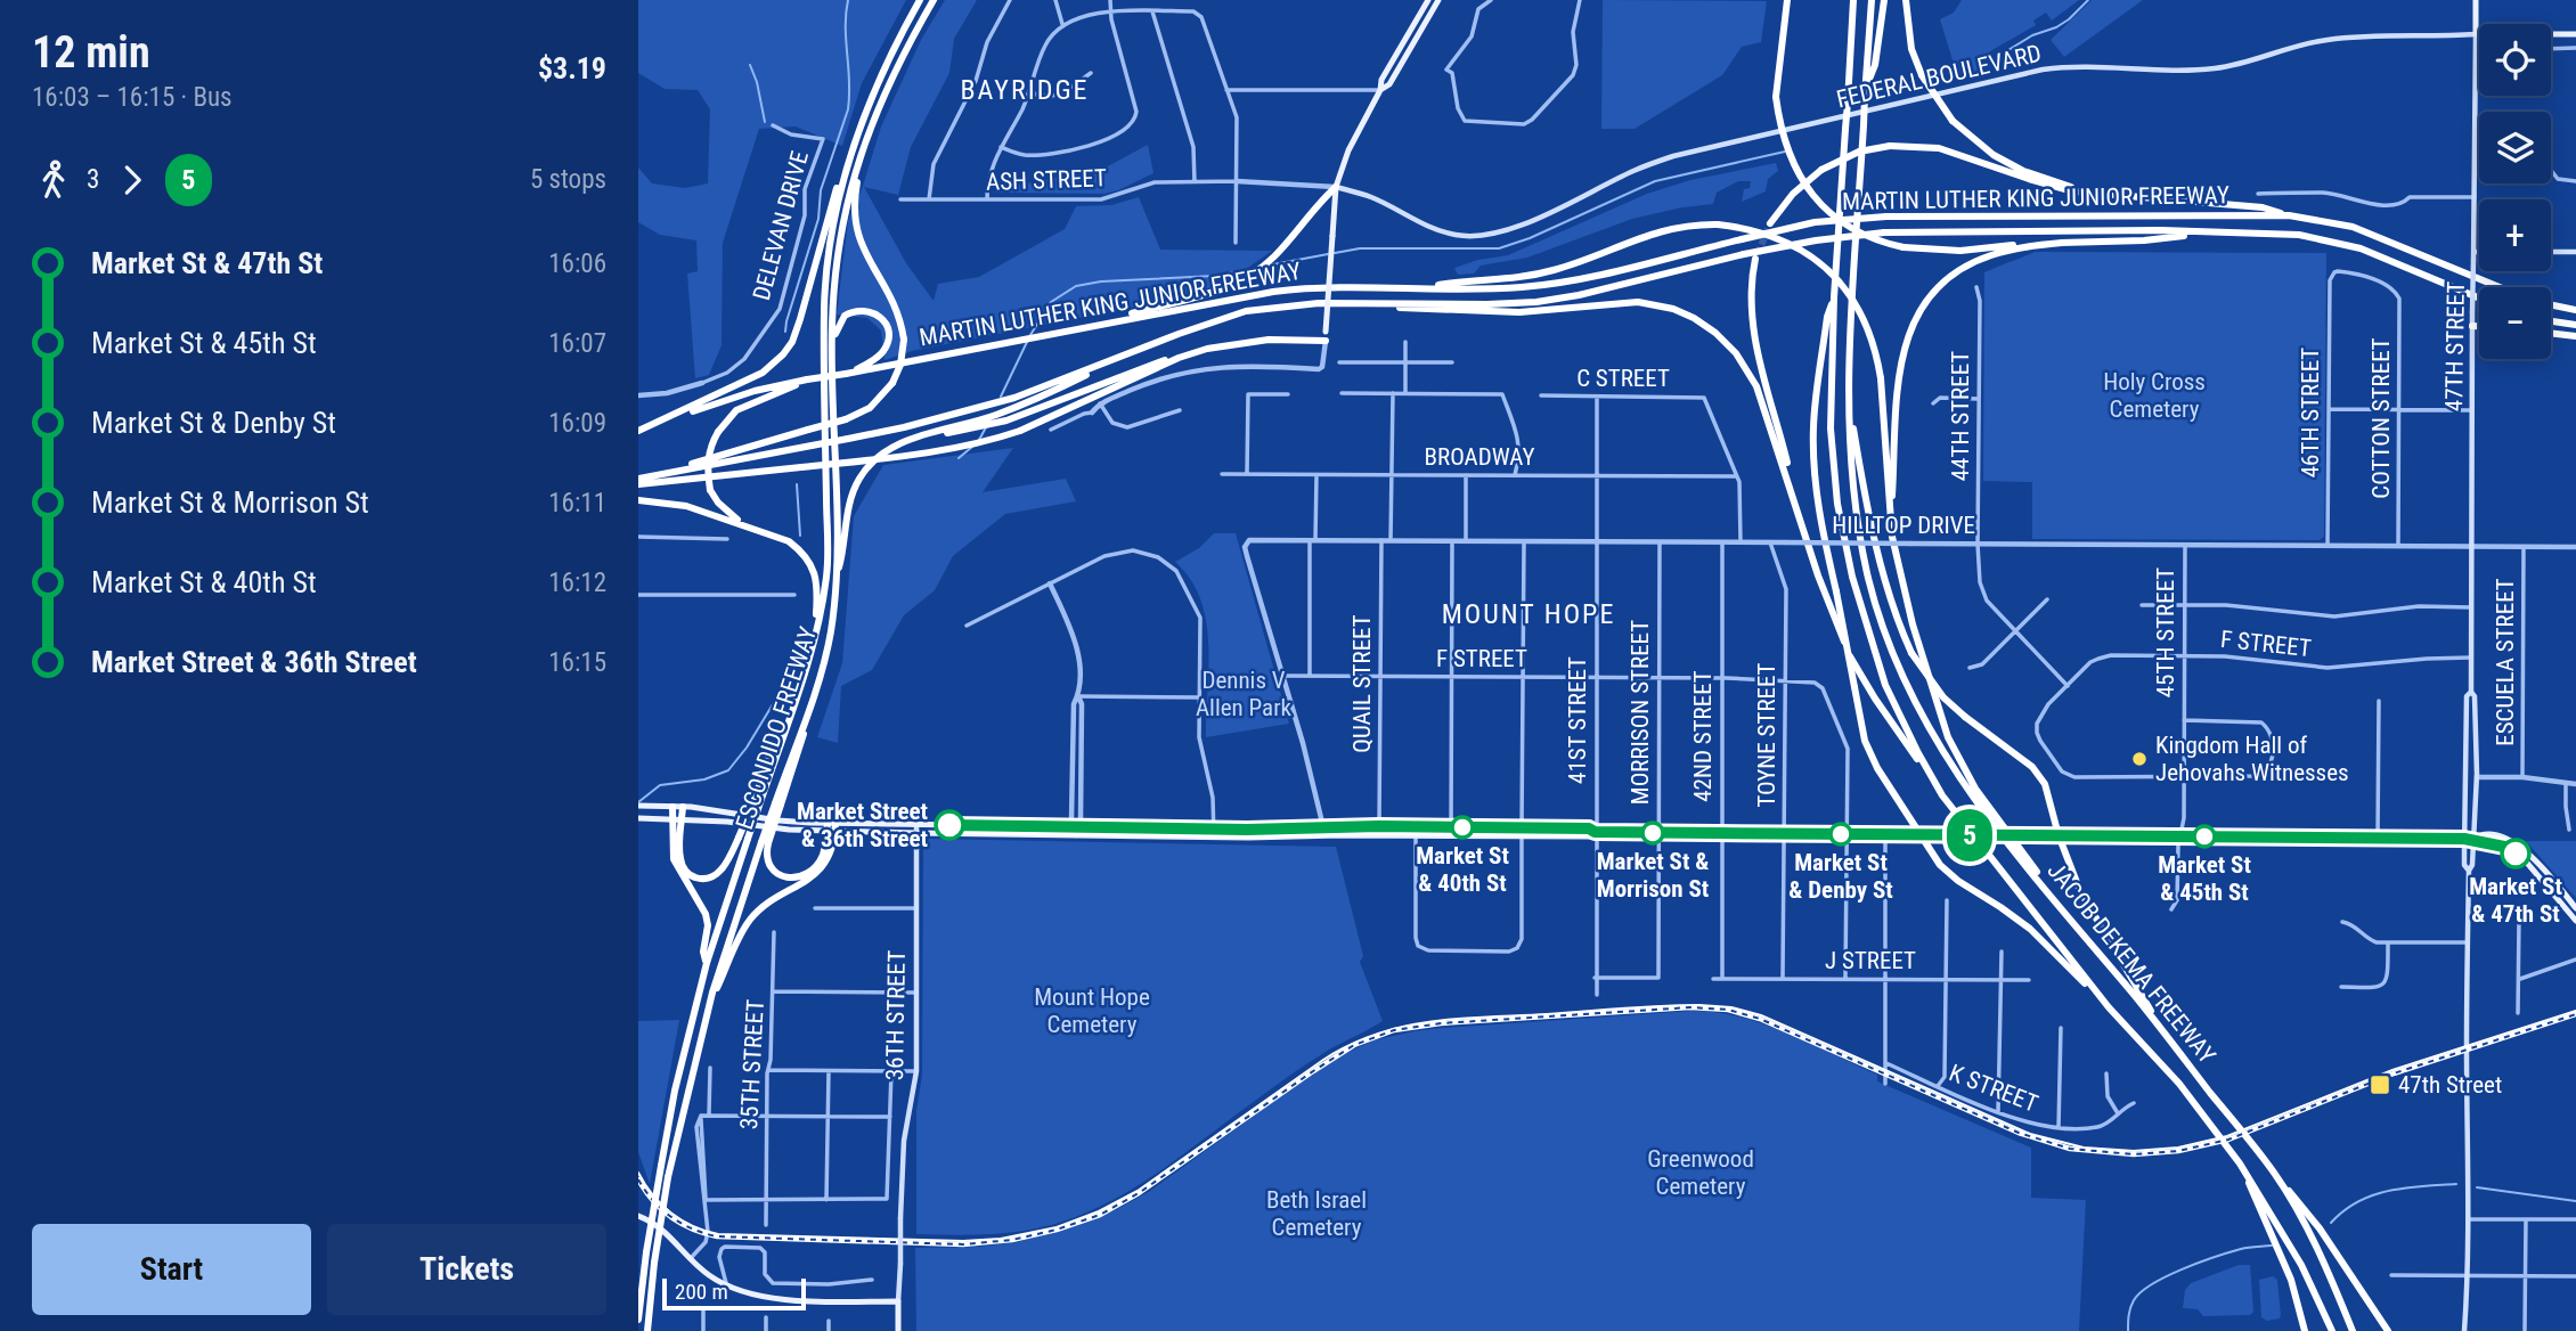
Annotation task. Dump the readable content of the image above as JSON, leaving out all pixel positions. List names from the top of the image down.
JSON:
{
  "streets": {
    "highway": ["MARTIN LUTHER KING JUNIOR FREEWAY", "ESCONDIDO FREEWAY", "JACOB DEKEMA FREEWAY"],
    "main road": ["FEDERAL BOULEVARD", "47TH STREET", "36TH STREET"],
    "street": [
      "ASH STREET",
      "DELEVAN DRIVE",
      "C STREET",
      "46TH STREET",
      "44TH STREET",
      "COTTON STREET",
      "BROADWAY",
      "HILLTOP DRIVE",
      "45TH STREET",
      "F STREET",
      "ESCUELA STREET",
      "QUAIL STREET",
      "MORRISON STREET",
      "41ST STREET",
      "TOYNE STREET",
      "42ND STREET",
      "J STREET",
      "35TH STREET",
      "K STREET"
    ]
  },
  "crossings": [
    ["FEDERAL BOULEVARD", "ASH STREET"],
    ["FEDERAL BOULEVARD", "47TH STREET"],
    ["47TH STREET", "HILLTOP DRIVE"],
    ["47TH STREET", "F STREET"],
    ["C STREET", "BROADWAY"],
    ["C STREET", "41ST STREET"],
    ["46TH STREET", "COTTON STREET"],
    ["46TH STREET", "HILLTOP DRIVE"],
    ["44TH STREET", "HILLTOP DRIVE"],
    ["44TH STREET", "F STREET"],
    ["COTTON STREET", "HILLTOP DRIVE"],
    ["BROADWAY", "41ST STREET"],
    ["HILLTOP DRIVE", "45TH STREET"],
    ["HILLTOP DRIVE", "F STREET"],
    ["HILLTOP DRIVE", "ESCUELA STREET"],
    ["HILLTOP DRIVE", "QUAIL STREET"],
    ["HILLTOP DRIVE", "MORRISON STREET"],
    ["HILLTOP DRIVE", "41ST STREET"],
    ["HILLTOP DRIVE", "TOYNE STREET"],
    ["HILLTOP DRIVE", "42ND STREET"],
    ["45TH STREET", "F STREET"],
    ["F STREET", "QUAIL STREET"],
    ["F STREET", "MORRISON STREET"],
    ["F STREET", "41ST STREET"],
    ["F STREET", "TOYNE STREET"],
    ["F STREET", "42ND STREET"],
    ["MORRISON STREET", "41ST STREET"],
    ["TOYNE STREET", "J STREET"],
    ["42ND STREET", "J STREET"]
  ],
  "districts": ["BAYRIDGE", "MOUNT HOPE"],
  "parks": [
    "Holy Cross Cemetery",
    "Dennis V Allen Park",
    "Mount Hope Cemetery",
    "Greenwood Cemetery",
    "Beth Israel Cemetery"
  ],
  "places": {
    "other": [
      "Kingdom Hall of Jehovahs Witnesses",
      "Market Street & 36th Street",
      "Market St & 40th St",
      "Market St & Morrison St",
      "Market St & Denby St",
      "Market St & 45th St",
      "Market St & 47th St"
    ],
    "transit": ["47th Street"]
  },
  "lines": ["bus line 5"],
  "scale_bar": "200 m",
  "page": {
    "heading": ["12 min", "16:03 – 16:15 · Bus", "$3.19"],
    "on_map": "5",
    "map_buttons": ["+", "−"],
    "legs": ["3", "5", "5 stops"],
    "list": [
      {
        "name": "Market St & 47th St",
        "value": "16:06"
      },
      {
        "name": "Market St & 45th St",
        "value": "16:07"
      },
      {
        "name": "Market St & Denby St",
        "value": "16:09"
      },
      {
        "name": "Market St & Morrison St",
        "value": "16:11"
      },
      {
        "name": "Market St & 40th St",
        "value": "16:12"
      },
      {
        "name": "Market Street & 36th Street",
        "value": "16:15"
      }
    ],
    "buttons": ["Start", "Tickets"],
    "scale": "200 m"
  }
}
